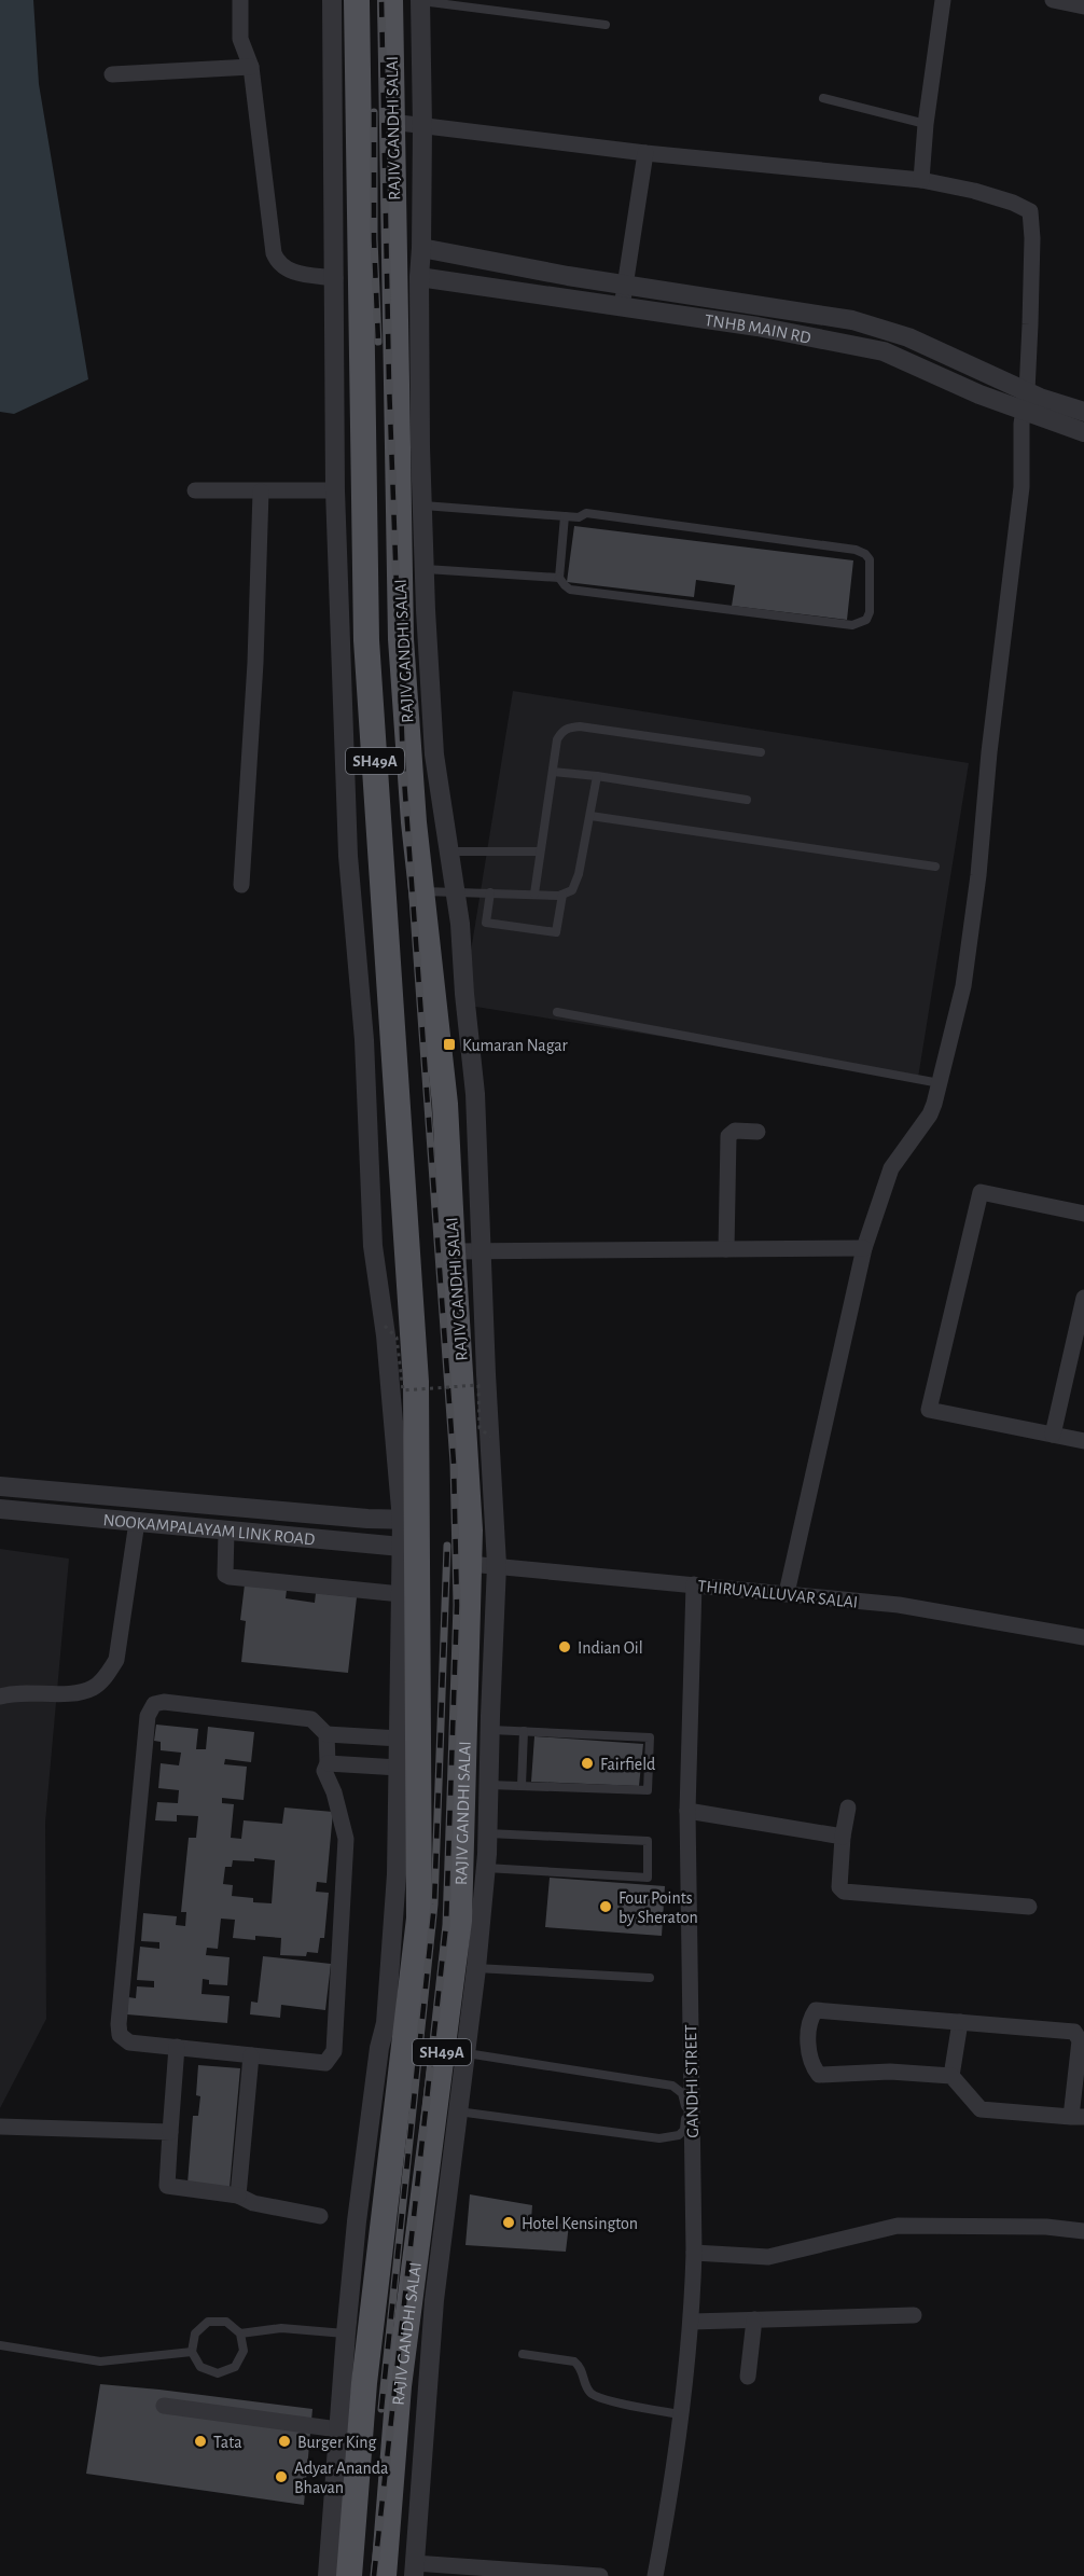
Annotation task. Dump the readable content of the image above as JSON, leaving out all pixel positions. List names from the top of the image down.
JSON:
{
  "streets": {
    "main road": ["RAJIV GANDHI SALAI", "SH49A"],
    "street": [
      "TNHB MAIN RD",
      "NOOKAMPALAYAM LINK ROAD",
      "THIRUVALLUVAR SALAI",
      "GANDHI STREET"
    ]
  },
  "crossings": [
    ["RAJIV GANDHI SALAI", "NOOKAMPALAYAM LINK ROAD"],
    ["RAJIV GANDHI SALAI", "THIRUVALLUVAR SALAI"],
    ["THIRUVALLUVAR SALAI", "GANDHI STREET"]
  ],
  "places": {
    "transit": ["Kumaran Nagar"],
    "other": [
      "Indian Oil",
      "Fairfield",
      "Four Points by Sheraton",
      "Hotel Kensington",
      "Tata",
      "Burger King",
      "Adyar Ananda Bhavan"
    ]
  }
}
